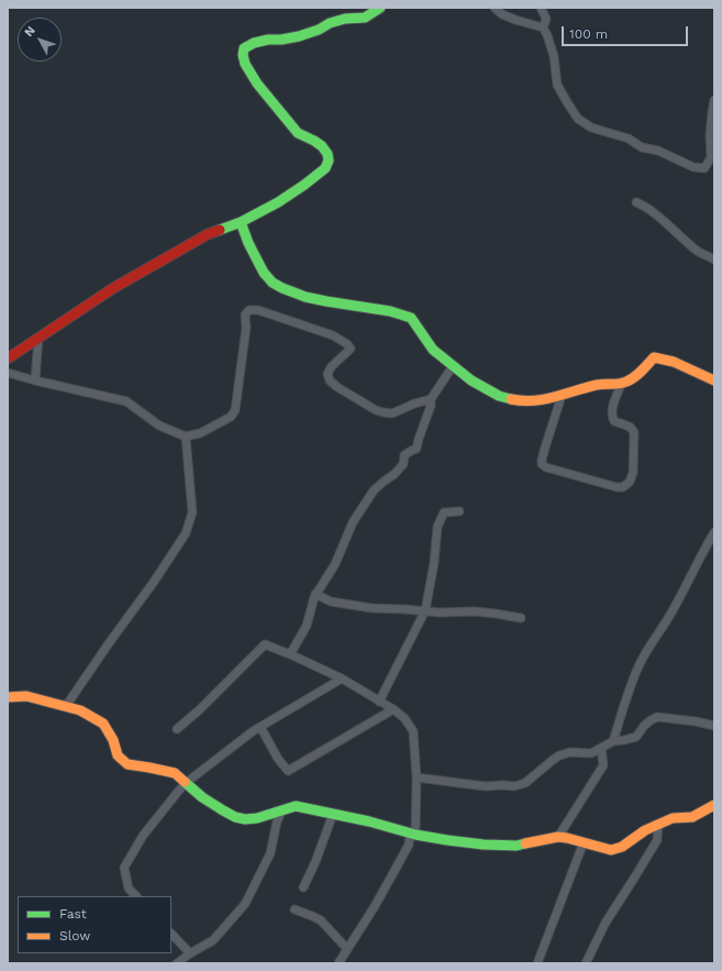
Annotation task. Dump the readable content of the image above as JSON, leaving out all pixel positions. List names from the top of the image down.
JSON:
{
  "legend": ["Fast", "Slow"],
  "scale_bar": "100 m",
  "north": "top left"
}
